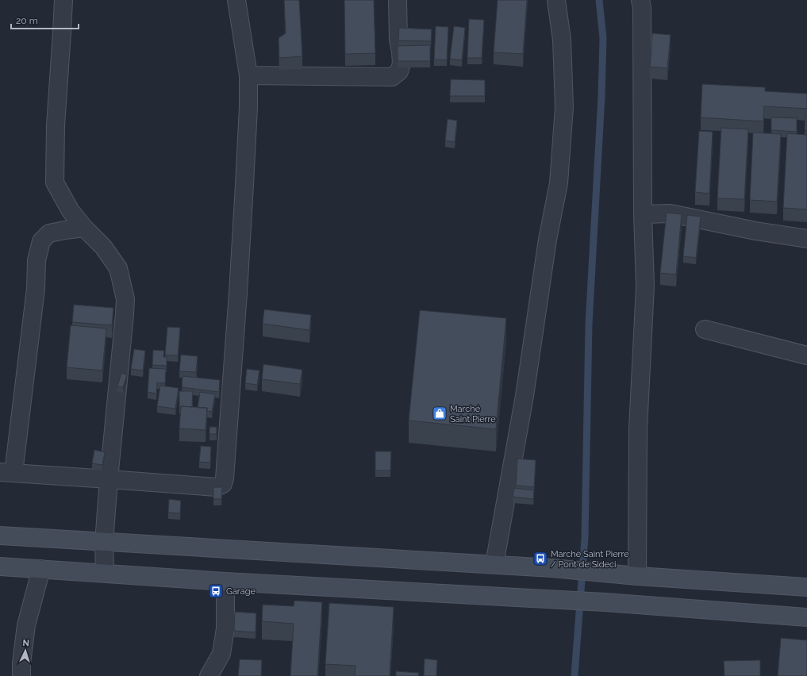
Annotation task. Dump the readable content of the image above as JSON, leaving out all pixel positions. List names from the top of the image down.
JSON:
{
  "places": {
    "shop": ["Marché Saint Pierre"],
    "bus stop": ["Marché Saint Pierre / Pont de Sideci", "Garage"]
  },
  "scale_bar": "20 m",
  "north": "top"
}
